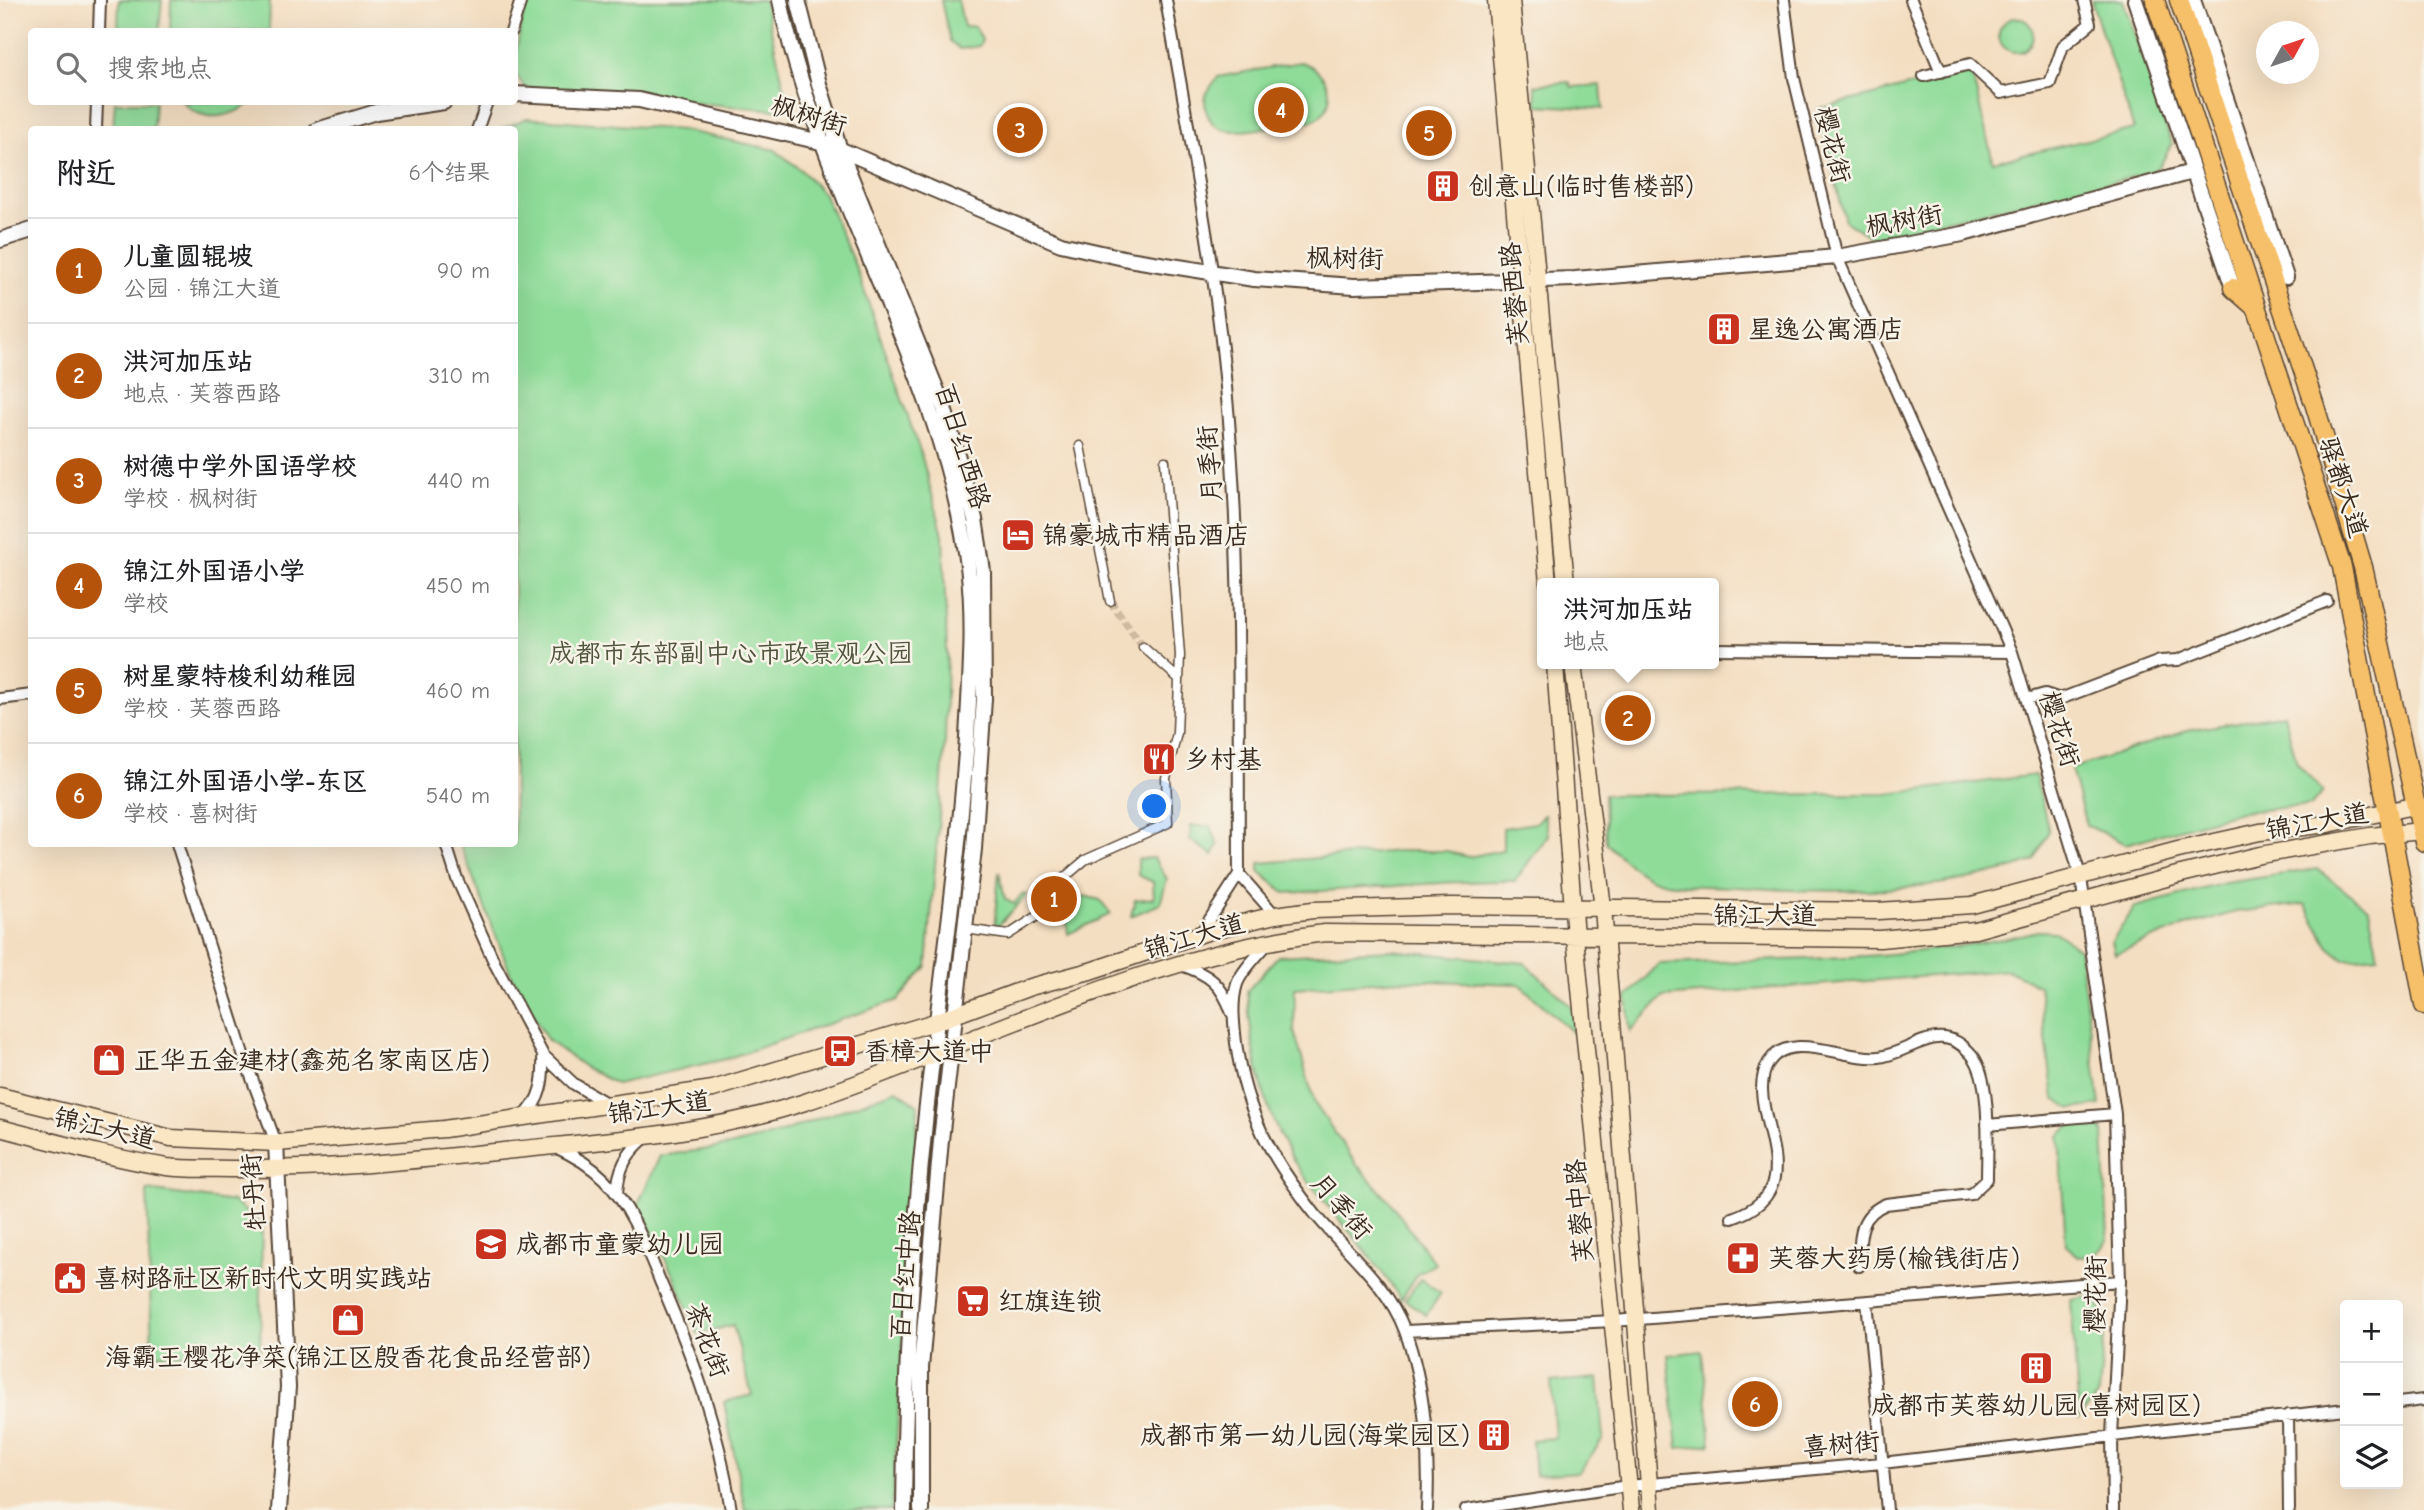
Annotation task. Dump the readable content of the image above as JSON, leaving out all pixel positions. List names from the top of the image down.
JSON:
{
  "streets": {
    "main road": [
      "芙蓉西路",
      "驿都大道",
      "锦江大道",
      "芙蓉中路"
    ],
    "street": [
      "枫树街",
      "樱花街",
      "百日红西路",
      "月季街",
      "牡丹街",
      "百日红中路",
      "茶花街",
      "喜树街"
    ]
  },
  "crossings": [
    ["枫树街", "樱花街"],
    ["枫树街", "芙蓉西路"],
    ["枫树街", "百日红西路"],
    ["枫树街", "月季街"],
    ["樱花街", "锦江大道"],
    ["樱花街", "喜树街"],
    ["百日红西路", "锦江大道"],
    ["百日红西路", "百日红中路"],
    ["月季街", "锦江大道"],
    ["驿都大道", "锦江大道"],
    ["锦江大道", "牡丹街"],
    ["锦江大道", "芙蓉中路"],
    ["锦江大道", "百日红中路"],
    ["锦江大道", "茶花街"],
    ["芙蓉中路", "喜树街"]
  ],
  "parks": ["成都市东部副中心市政景观公园"],
  "places": {
    "building": [
      "创意山(临时售楼部)",
      "星逸公寓酒店",
      "成都市芙蓉幼儿园(喜树园区)",
      "成都市第一幼儿园(海棠园区)"
    ],
    "hotel": ["锦豪城市精品酒店"],
    "restaurant": ["乡村基"],
    "bus stop": ["香樟大道中"],
    "shop": ["正华五金建材(鑫苑名家南区店)", "海霸王樱花净菜(锦江区殷香花食品经营部)"],
    "school or university": ["成都市童蒙幼儿园"],
    "pharmacy": ["芙蓉大药房(榆钱街店)"],
    "public building": ["喜树路社区新时代文明实践站"],
    "supermarket": ["红旗连锁"]
  },
  "north": "top right",
  "page": {
    "search": "搜索地点",
    "pins": [
      "4",
      "3",
      "5",
      "2",
      "1",
      "6"
    ],
    "heading": ["附近", "6个结果"],
    "list": [
      {
        "mark": "1",
        "name": "儿童圆辊坡",
        "note": "公园 · 锦江大道",
        "value": "90 m"
      },
      {
        "mark": "2",
        "name": "洪河加压站",
        "note": "地点 · 芙蓉西路",
        "value": "310 m"
      },
      {
        "mark": "3",
        "name": "树德中学外国语学校",
        "note": "学校 · 枫树街",
        "value": "440 m"
      },
      {
        "mark": "4",
        "name": "锦江外国语小学",
        "note": "学校",
        "value": "450 m"
      },
      {
        "mark": "5",
        "name": "树星蒙特梭利幼稚园",
        "note": "学校 · 芙蓉西路",
        "value": "460 m"
      },
      {
        "mark": "6",
        "name": "锦江外国语小学-东区",
        "note": "学校 · 喜树街",
        "value": "540 m"
      }
    ],
    "popup": ["洪河加压站", "地点"],
    "map_buttons": ["+", "−"]
  }
}
